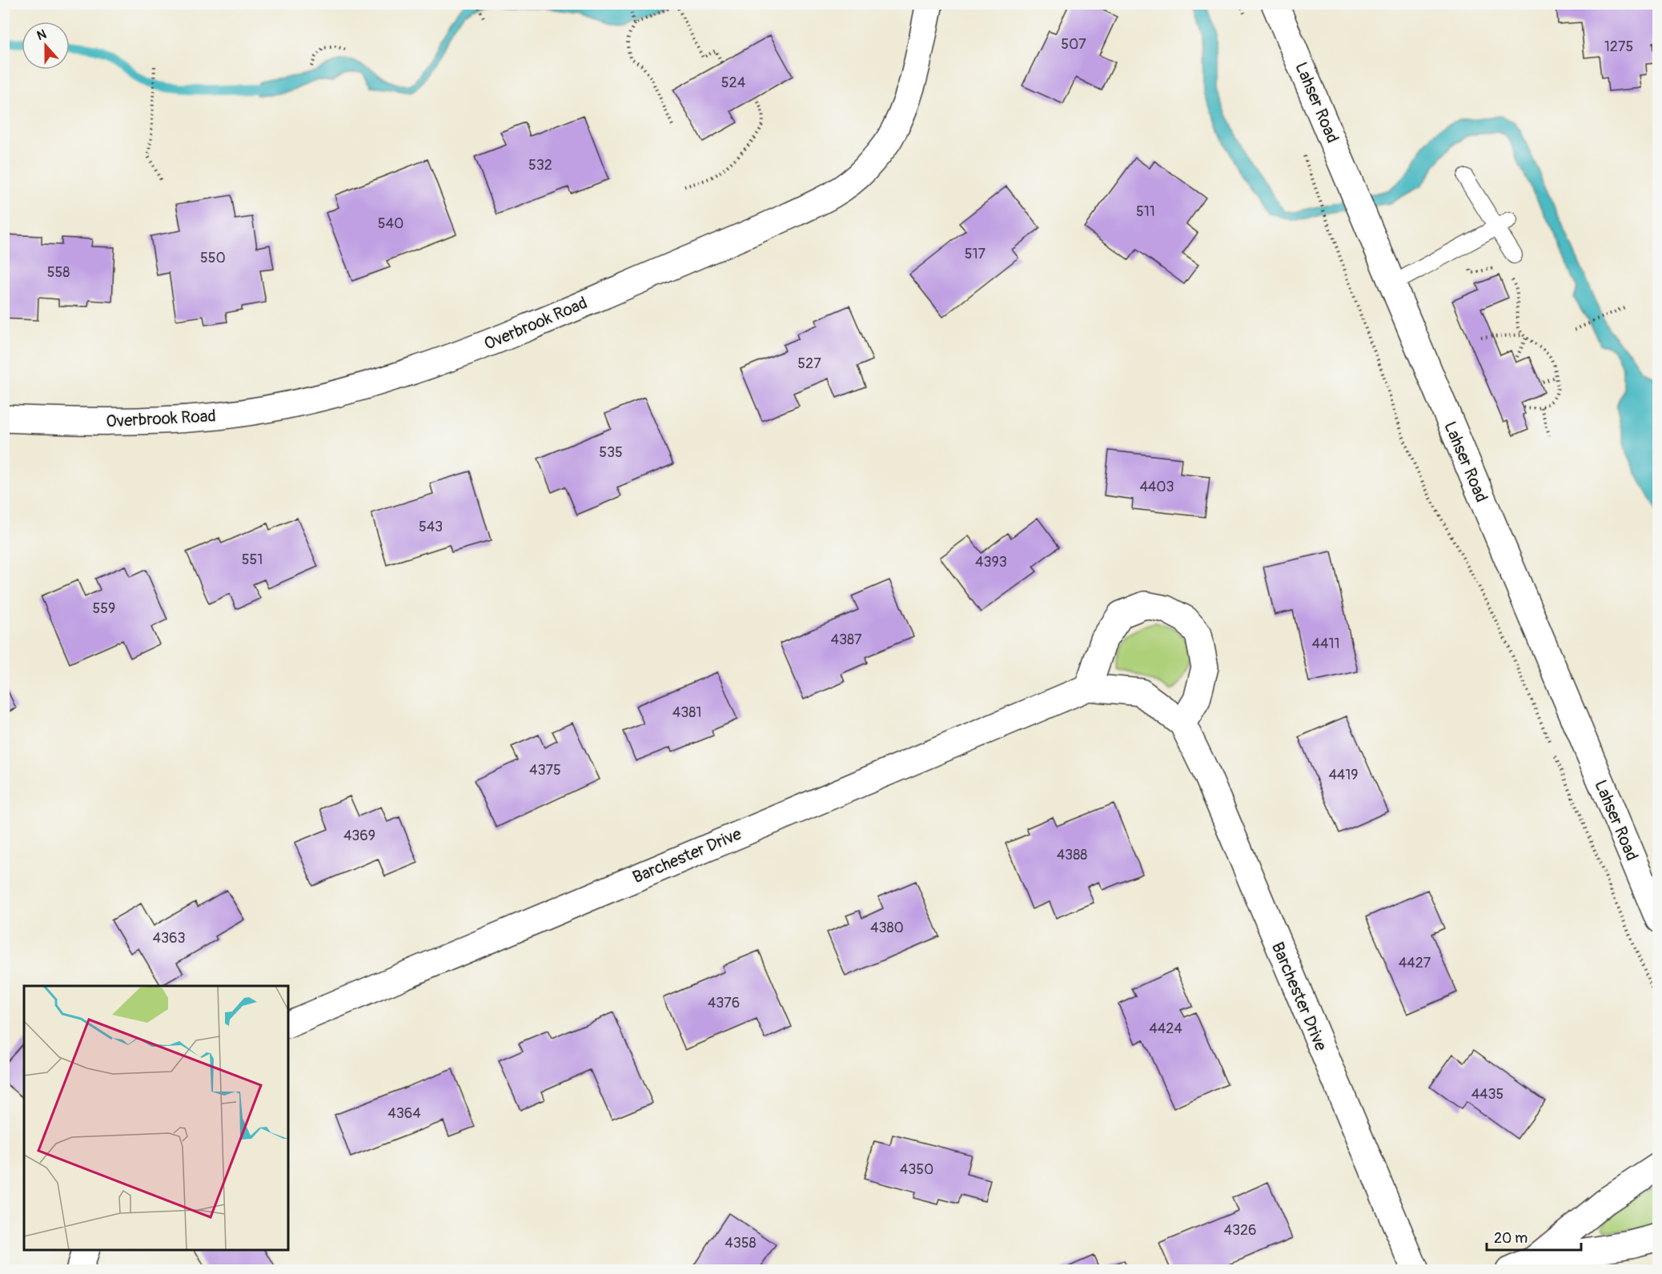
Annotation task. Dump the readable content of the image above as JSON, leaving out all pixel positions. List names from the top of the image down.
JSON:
{
  "streets": {
    "street": ["Lahser Road", "Overbrook Road", "Barchester Drive"]
  },
  "house_numbers": [
    "507",
    "1275",
    "524",
    "532",
    "511",
    "540",
    "517",
    "550",
    "558",
    "527",
    "535",
    "4403",
    "543",
    "551",
    "4393",
    "559",
    "4387",
    "4411",
    "4381",
    "4375",
    "4419",
    "4369",
    "4388",
    "4380",
    "4363",
    "4427",
    "4376",
    "4424",
    "4435",
    "4364",
    "4350",
    "4326",
    "4358"
  ],
  "scale_bar": "20 m",
  "north": "top"
}
